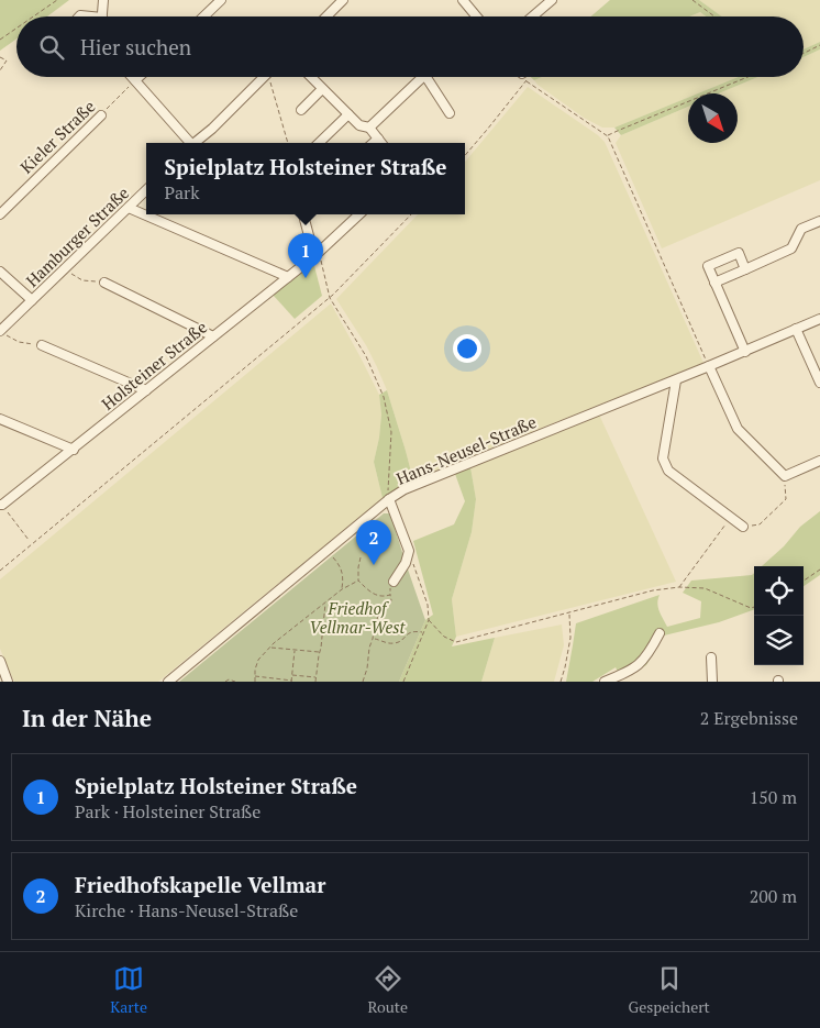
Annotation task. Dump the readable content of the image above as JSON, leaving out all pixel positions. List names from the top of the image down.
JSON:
{
  "streets": {
    "street": [
      "Kieler Straße",
      "Hamburger Straße",
      "Holsteiner Straße",
      "Hans-Neusel-Straße"
    ]
  },
  "parks": ["Friedhof Vellmar-West"],
  "north": "bottom right",
  "page": {
    "search": "Hier suchen",
    "popup": ["Spielplatz Holsteiner Straße", "Park"],
    "pins": ["1", "2"],
    "heading": ["In der Nähe", "2 Ergebnisse"],
    "list": [
      {
        "mark": "1",
        "name": "Spielplatz Holsteiner Straße",
        "note": "Park · Holsteiner Straße",
        "value": "150 m"
      },
      {
        "mark": "2",
        "name": "Friedhofskapelle Vellmar",
        "note": "Kirche · Hans-Neusel-Straße",
        "value": "200 m"
      }
    ],
    "nav": ["Karte", "Route", "Gespeichert"]
  }
}
